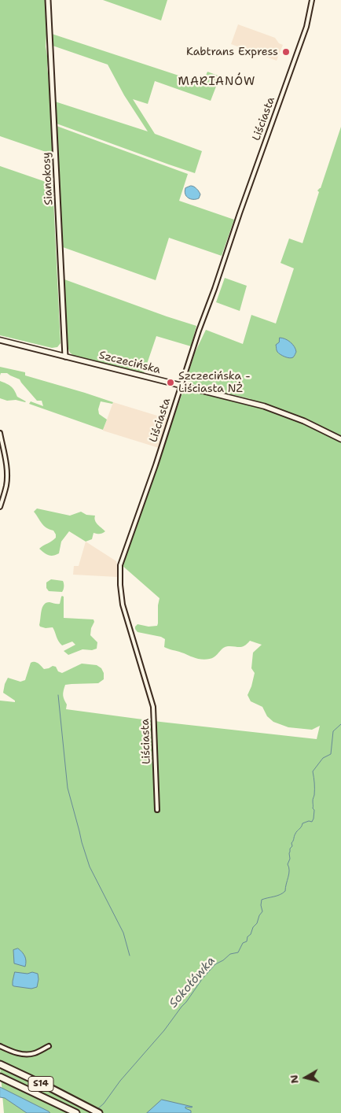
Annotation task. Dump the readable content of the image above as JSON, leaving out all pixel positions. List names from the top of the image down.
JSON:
{
  "streets": {
    "highway": ["S14"],
    "main road": ["Szczecińska"],
    "street": ["Liściasta", "Sianokosy"]
  },
  "crossings": [
    ["Liściasta", "Szczecińska"],
    ["Sianokosy", "Szczecińska"]
  ],
  "districts": ["MARIANÓW"],
  "water": ["Sokołówka"],
  "places": ["Kabtrans Express", "Szczecińska - Liściasta NŻ"],
  "north": "left"
}
